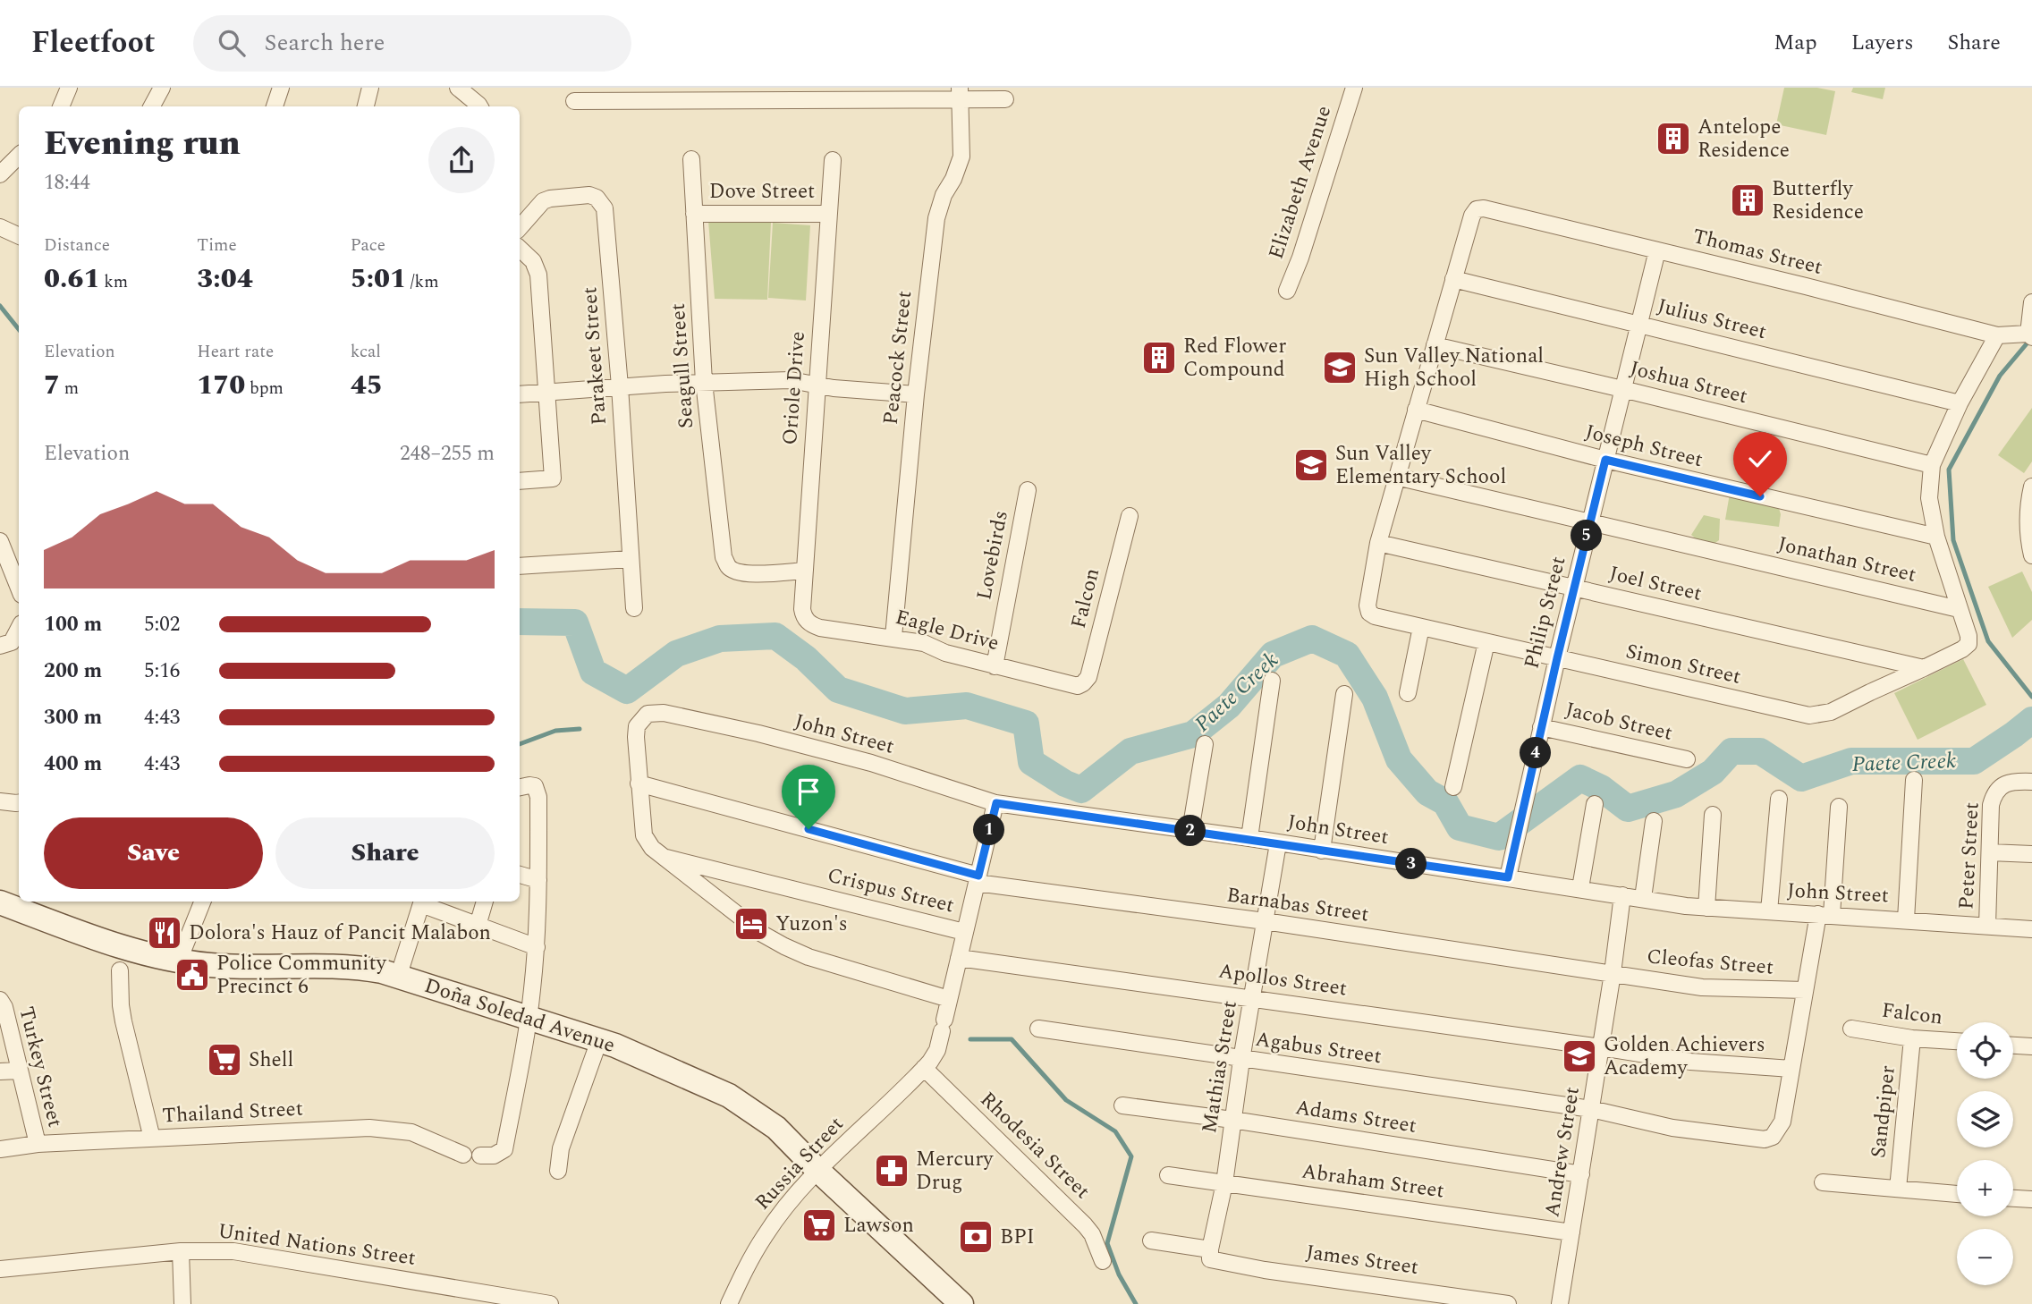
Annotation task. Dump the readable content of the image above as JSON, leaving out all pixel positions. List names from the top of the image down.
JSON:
{
  "streets": {
    "main road": ["Doña Soledad Avenue"],
    "street": [
      "Elizabeth Avenue",
      "Dove Street",
      "Thomas Street",
      "Julius Street",
      "Parakeet Street",
      "Peacock Street",
      "Seagull Street",
      "Joshua Street",
      "Oriole Drive",
      "Joseph Street",
      "Lovebirds",
      "Jonathan Street",
      "Joel Street",
      "Falcon",
      "Philip Street",
      "Eagle Drive",
      "Simon Street",
      "Jacob Street",
      "John Street",
      "Peter Street",
      "Crispus Street",
      "Barnabas Street",
      "Cleofas Street",
      "Apollos Street",
      "Agabus Street",
      "Turkey Street",
      "Mathias Street",
      "Sandpiper",
      "Thailand Street",
      "Adams Street",
      "Rhodesia Street",
      "Andrew Street",
      "Russia Street",
      "Abraham Street",
      "United Nations Street",
      "James Street"
    ]
  },
  "crossings": [
    ["Dove Street", "Seagull Street"],
    ["Dove Street", "Oriole Drive"],
    ["Thomas Street", "Julius Street"],
    ["Thomas Street", "Philip Street"],
    ["Julius Street", "Philip Street"],
    ["Peacock Street", "Eagle Drive"],
    ["Seagull Street", "Oriole Drive"],
    ["Joshua Street", "Philip Street"],
    ["Oriole Drive", "Eagle Drive"],
    ["Joseph Street", "Philip Street"],
    ["Lovebirds", "Eagle Drive"],
    ["Jonathan Street", "Philip Street"],
    ["Jonathan Street", "Simon Street"],
    ["Joel Street", "Philip Street"],
    ["Joel Street", "Simon Street"],
    ["Falcon", "Eagle Drive"],
    ["Falcon", "Sandpiper"],
    ["Philip Street", "Simon Street"],
    ["Philip Street", "Jacob Street"],
    ["Philip Street", "John Street"],
    ["John Street", "Peter Street"],
    ["John Street", "Barnabas Street"],
    ["John Street", "Mathias Street"],
    ["John Street", "Andrew Street"],
    ["John Street", "Russia Street"],
    ["Crispus Street", "Russia Street"],
    ["Barnabas Street", "Cleofas Street"],
    ["Barnabas Street", "Mathias Street"],
    ["Barnabas Street", "Andrew Street"],
    ["Barnabas Street", "Russia Street"],
    ["Cleofas Street", "Andrew Street"],
    ["Apollos Street", "Agabus Street"],
    ["Apollos Street", "Mathias Street"],
    ["Apollos Street", "Andrew Street"],
    ["Apollos Street", "Russia Street"],
    ["Doña Soledad Avenue", "Russia Street"],
    ["Agabus Street", "Mathias Street"],
    ["Agabus Street", "Andrew Street"],
    ["Turkey Street", "Thailand Street"],
    ["Mathias Street", "Adams Street"],
    ["Mathias Street", "Abraham Street"],
    ["Mathias Street", "James Street"],
    ["Adams Street", "Andrew Street"],
    ["Rhodesia Street", "Russia Street"],
    ["Andrew Street", "Abraham Street"]
  ],
  "water": ["Paete Creek"],
  "places": {
    "building": ["Antelope Residence", "Butterfly Residence", "Red Flower Compound"],
    "school or university": ["Sun Valley National High School", "Sun Valley Elementary School", "Golden Achievers Academy"],
    "hotel": ["Yuzon's"],
    "restaurant": ["Dolora's Hauz of Pancit Malabon"],
    "public building": ["Police Community Precinct 6"],
    "supermarket": ["Shell", "Lawson"],
    "pharmacy": ["Mercury Drug"],
    "bank": ["BPI"]
  },
  "page": {
    "header": "Fleetfoot",
    "search": "Search here",
    "nav": ["Map", "Layers", "Share"],
    "heading": ["Evening run", "18:44"],
    "stats": [
      ["Distance", "0.61 km"],
      ["Time", "3:04"],
      ["Pace", "5:01 /km"],
      ["Elevation", "7 m"],
      ["Heart rate", "170 bpm"],
      ["kcal", "45"]
    ],
    "chart": ["Elevation", "248–255 m"],
    "pins": [
      "5",
      "4",
      "1",
      "2",
      "3"
    ],
    "list": [
      {
        "name": "100 m",
        "note": "5:02"
      },
      {
        "name": "200 m",
        "note": "5:16"
      },
      {
        "name": "300 m",
        "note": "4:43"
      },
      {
        "name": "400 m",
        "note": "4:43"
      }
    ],
    "buttons": ["Save", "Share"],
    "map_buttons": ["+", "−"]
  }
}
